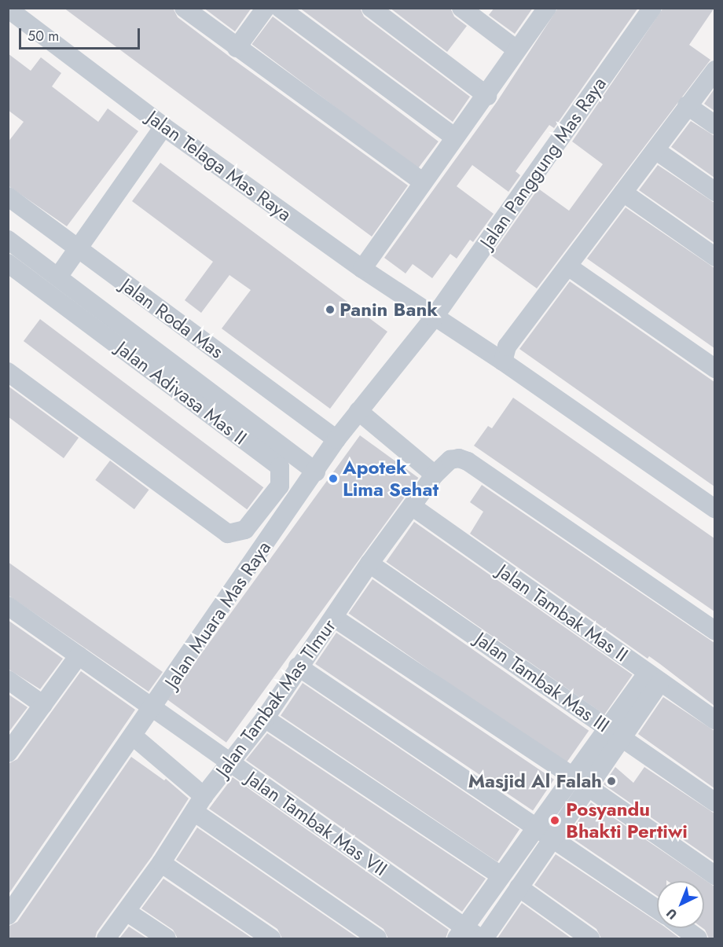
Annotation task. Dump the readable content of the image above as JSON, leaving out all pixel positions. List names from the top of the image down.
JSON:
{
  "streets": {
    "street": [
      "Jalan Panggung Mas Raya",
      "Jalan Telaga Mas Raya",
      "Jalan Roda Mas",
      "Jalan Adivasa Mas II",
      "Jalan Tambak Mas II",
      "Jalan Muara Mas Raya",
      "Jalan Tambak Mas III",
      "Jalan Tambak Mas TImur",
      "Jalan Tambak Mas VII"
    ]
  },
  "crossings": [
    ["Jalan Panggung Mas Raya", "Jalan Telaga Mas Raya"],
    ["Jalan Panggung Mas Raya", "Jalan Muara Mas Raya"],
    ["Jalan Telaga Mas Raya", "Jalan Muara Mas Raya"],
    ["Jalan Roda Mas", "Jalan Muara Mas Raya"],
    ["Jalan Tambak Mas II", "Jalan Tambak Mas TImur"],
    ["Jalan Muara Mas Raya", "Jalan Tambak Mas VII"],
    ["Jalan Tambak Mas III", "Jalan Tambak Mas TImur"],
    ["Jalan Tambak Mas TImur", "Jalan Tambak Mas VII"]
  ],
  "places": [
    "Panin Bank",
    "Apotek Lima Sehat",
    "Masjid Al Falah",
    "Posyandu Bhakti Pertiwi"
  ],
  "scale_bar": "50 m",
  "north": "bottom left"
}
